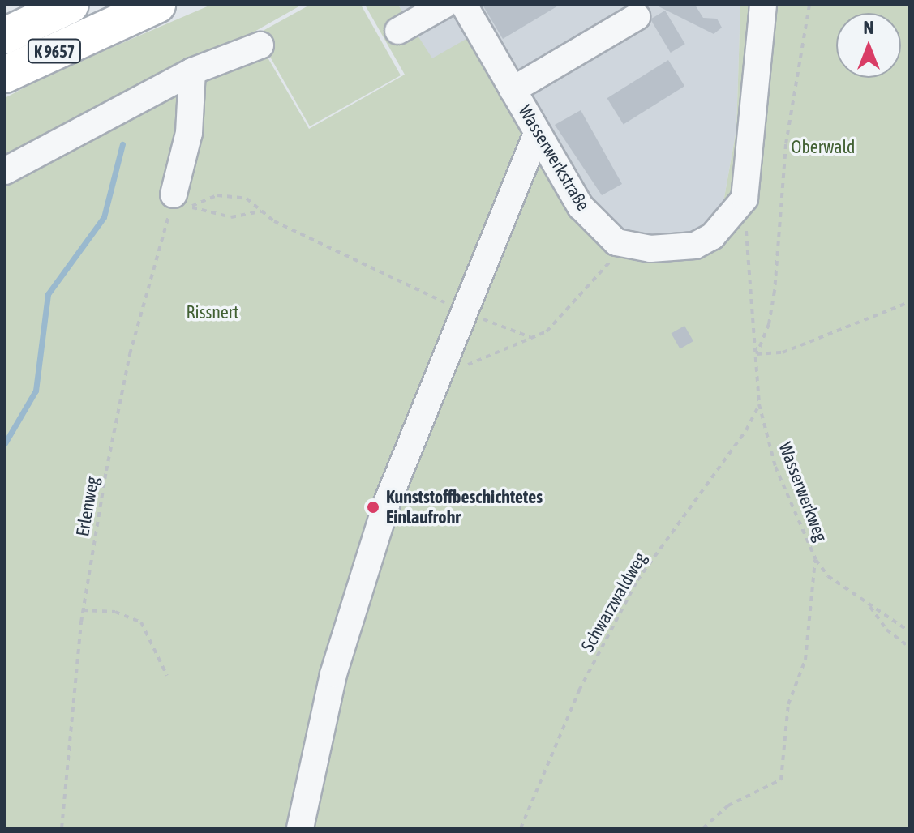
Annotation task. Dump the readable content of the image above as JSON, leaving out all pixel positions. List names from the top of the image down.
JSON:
{
  "streets": {
    "highway": ["K 9657"],
    "lane": ["Wasserwerkstraße"],
    "path": ["Wasserwerkweg", "Erlenweg", "Schwarzwaldweg"]
  },
  "crossings": [
    ["Wasserwerkweg", "Schwarzwaldweg"]
  ],
  "parks": ["Oberwald", "Rissnert"],
  "places": ["Kunststoffbeschichtetes Einlaufrohr"],
  "north": "top"
}
